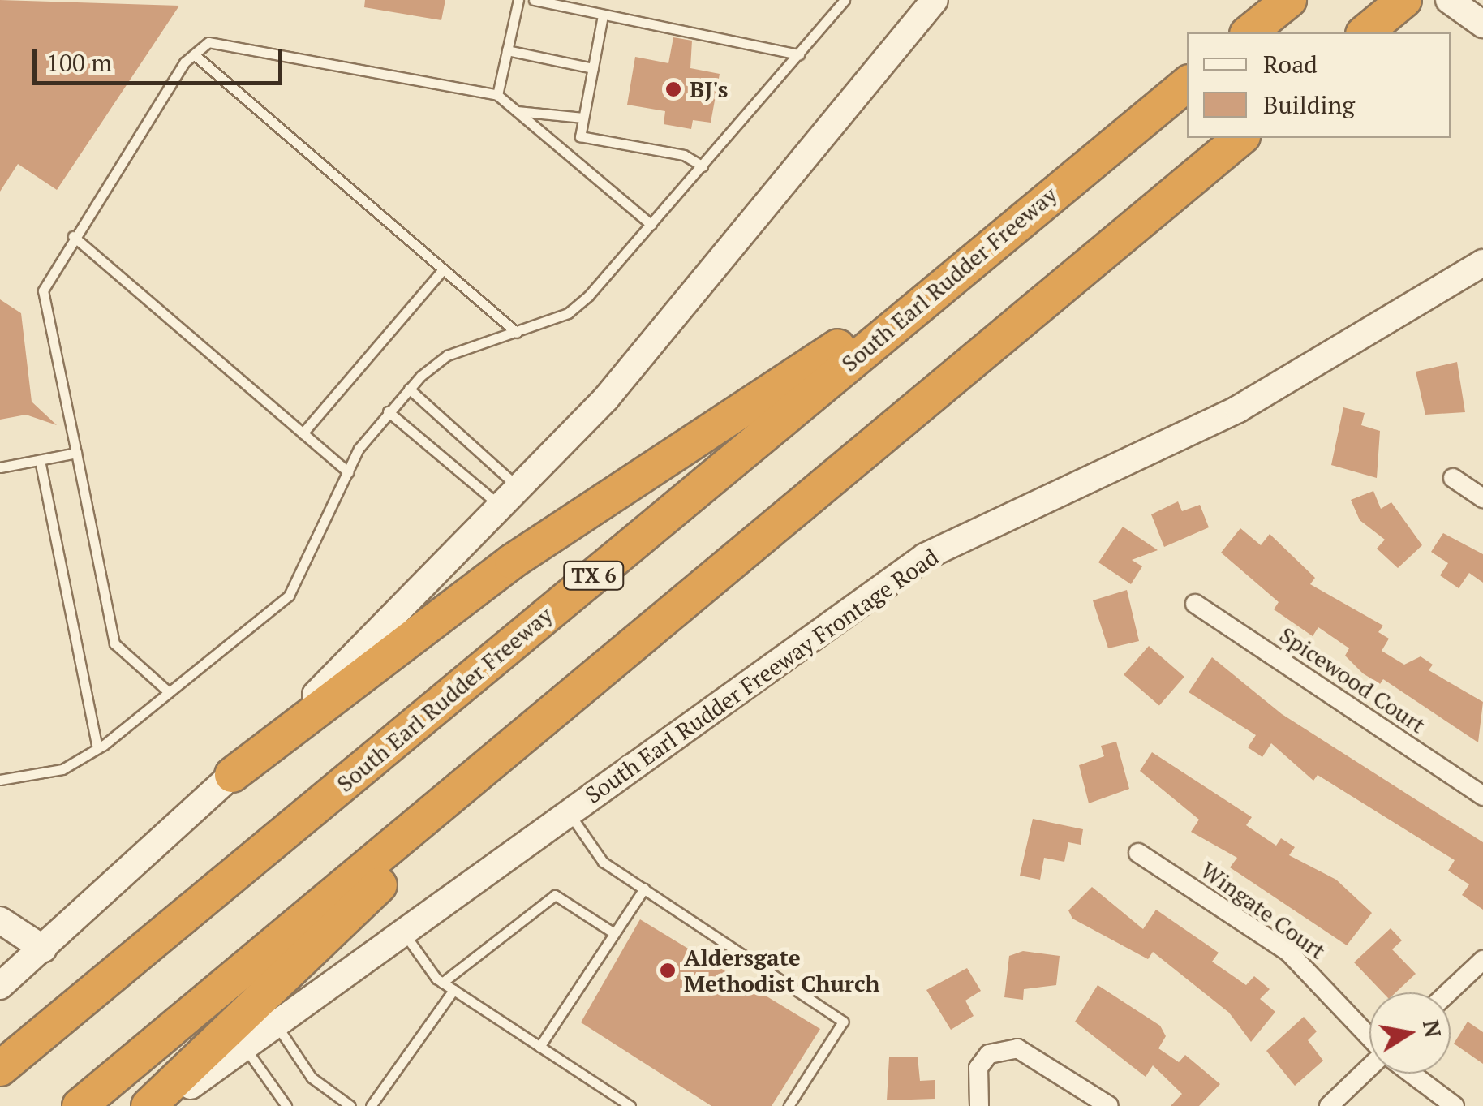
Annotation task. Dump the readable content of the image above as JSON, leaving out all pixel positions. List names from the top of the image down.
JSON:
{
  "streets": {
    "highway": ["South Earl Rudder Freeway", "TX 6"],
    "main road": ["South Earl Rudder Freeway Frontage Road"],
    "street": ["Spicewood Court", "Wingate Court"]
  },
  "places": ["BJ's", "Aldersgate Methodist Church"],
  "legend": ["Road", "Building"],
  "scale_bar": "100 m",
  "north": "right"
}
